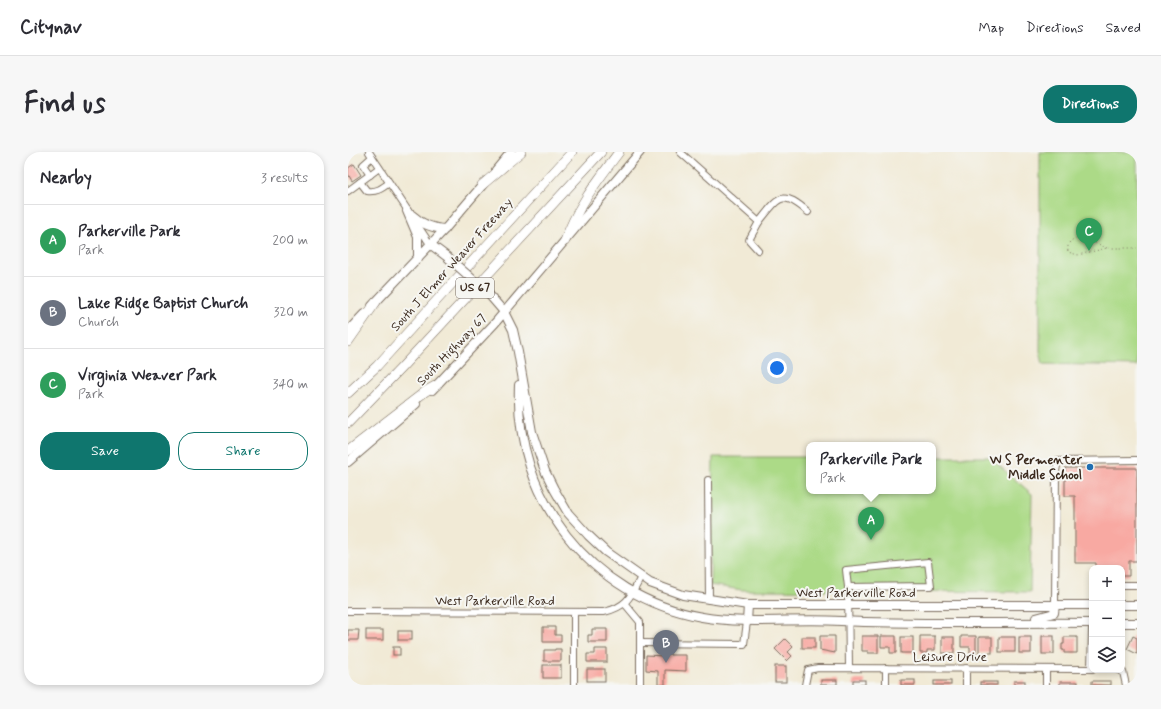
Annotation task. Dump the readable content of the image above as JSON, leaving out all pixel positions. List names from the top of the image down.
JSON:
{
  "streets": {
    "highway": ["South J Elmer Weaver Freeway", "US 67"],
    "main road": ["South Highway 67", "West Parkerville Road"],
    "street": ["Leisure Drive"]
  },
  "places": ["W S Permenter Middle School"],
  "page": {
    "header": "Citynav",
    "nav": ["Map", "Directions", "Saved"],
    "buttons": [
      "Directions",
      ["Save", "Share"]
    ],
    "title": "Find us",
    "heading": ["Nearby", "3 results"],
    "list": [
      {
        "mark": "A",
        "name": "Parkerville Park",
        "note": "Park",
        "value": "200 m"
      },
      {
        "mark": "B",
        "name": "Lake Ridge Baptist Church",
        "note": "Church",
        "value": "320 m"
      },
      {
        "mark": "C",
        "name": "Virginia Weaver Park",
        "note": "Park",
        "value": "340 m"
      }
    ],
    "pins": ["C", "A", "B"],
    "popup": ["Parkerville Park", "Park"],
    "map_buttons": ["+", "−"]
  }
}
